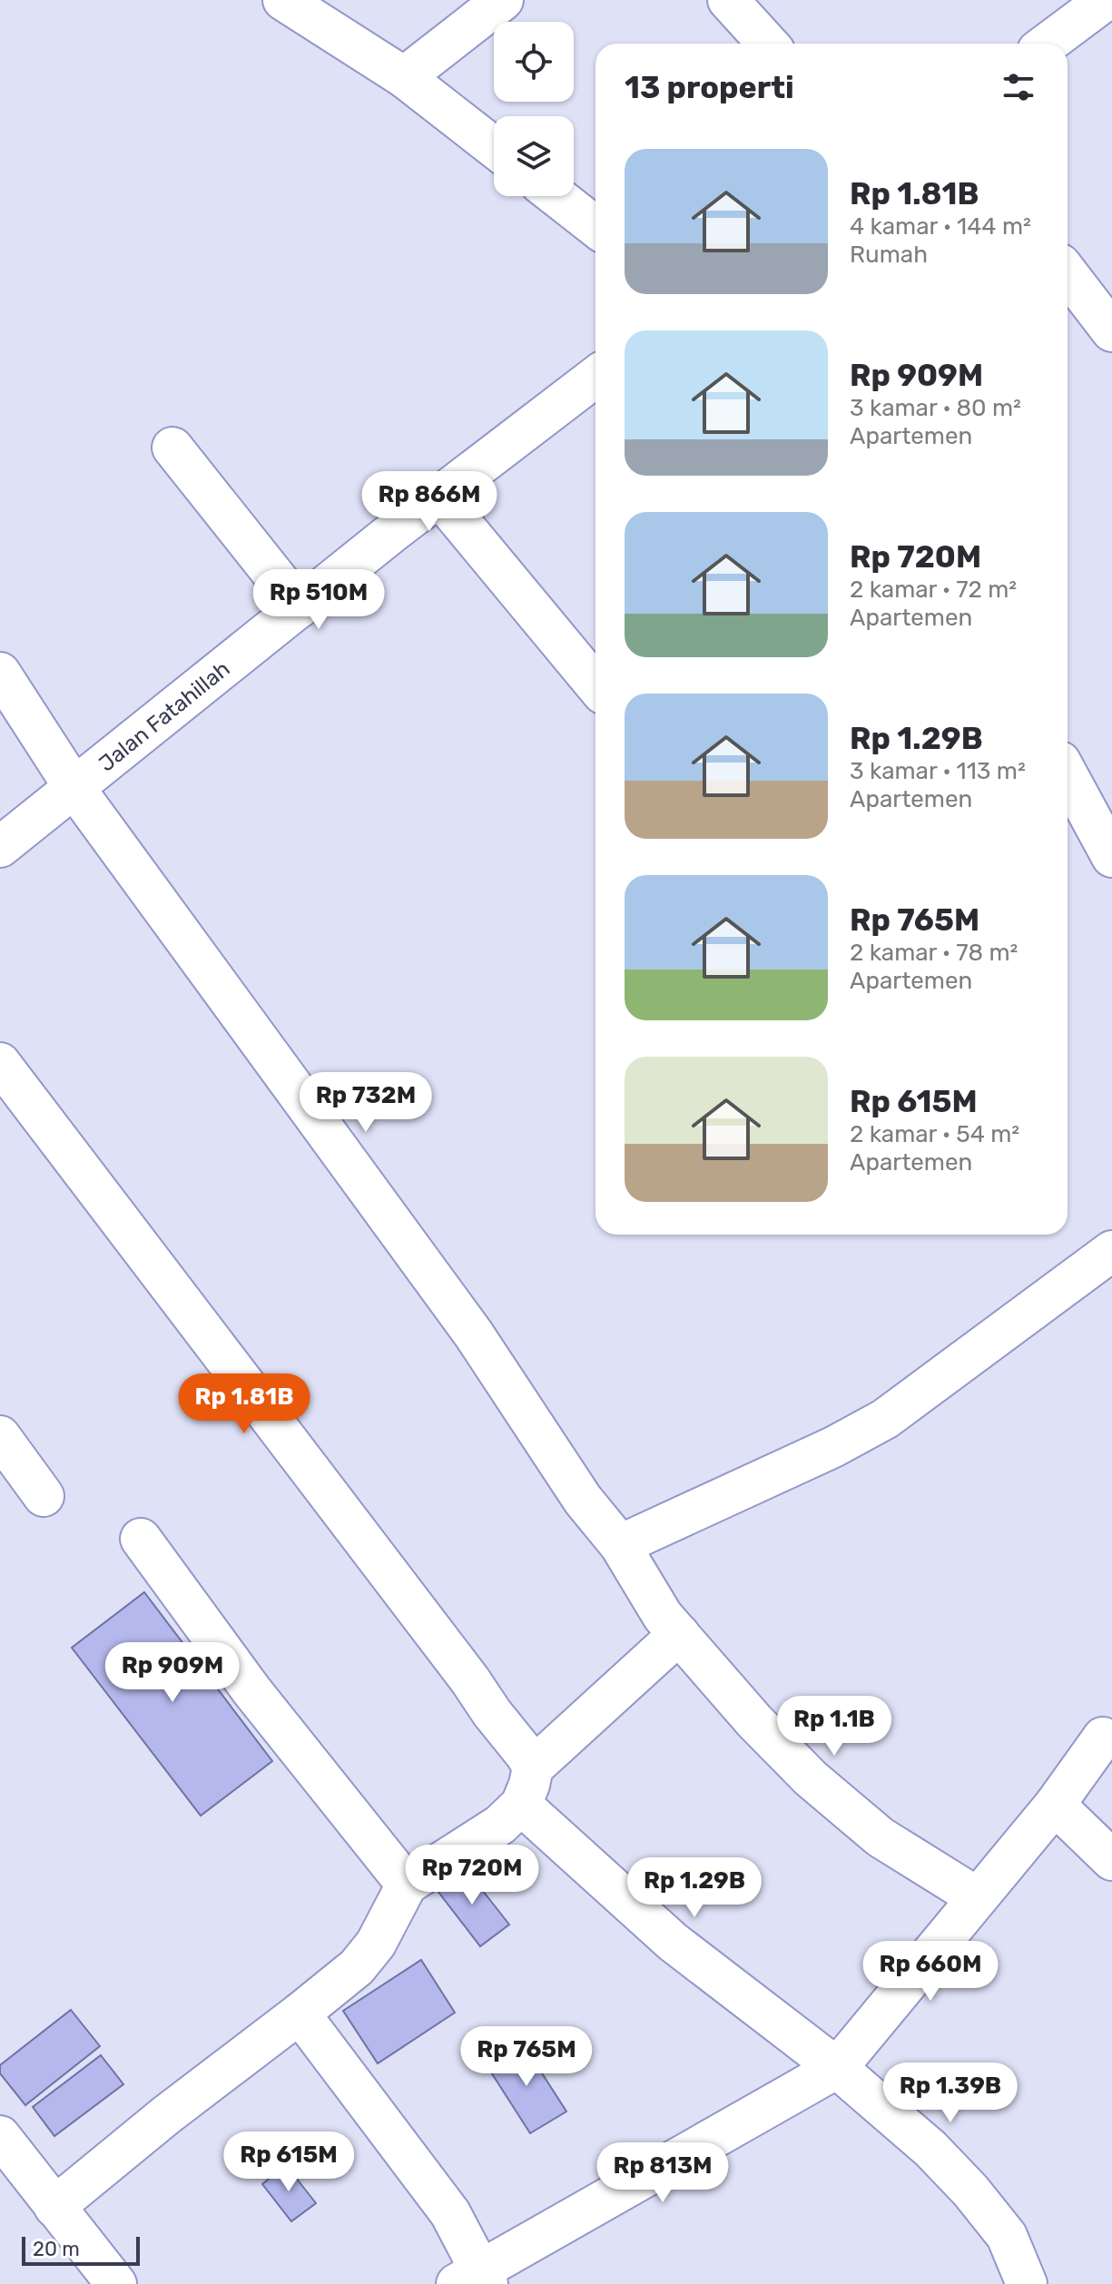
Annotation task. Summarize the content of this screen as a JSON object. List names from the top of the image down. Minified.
{"streets":{"street":["Jalan Fatahillah"]},"scale_bar":"20 m","page":{"heading":"13 properti","list":[{"name":"Rp 1.81B","note":"4 kamar · 144 m² · Rumah"},{"name":"Rp 909M","note":"3 kamar · 80 m² · Apartemen"},{"name":"Rp 720M","note":"2 kamar · 72 m² · Apartemen"},{"name":"Rp 1.29B","note":"3 kamar · 113 m² · Apartemen"},{"name":"Rp 765M","note":"2 kamar · 78 m² · Apartemen"},{"name":"Rp 615M","note":"2 kamar · 54 m² · Apartemen"}],"price":["Rp 866M","Rp 510M","Rp 732M","Rp 1.81B","Rp 909M","Rp 1.1B","Rp 720M","Rp 1.29B","Rp 660M","Rp 765M","Rp 1.39B","Rp 615M","Rp 813M"],"scale":"20 m"}}
